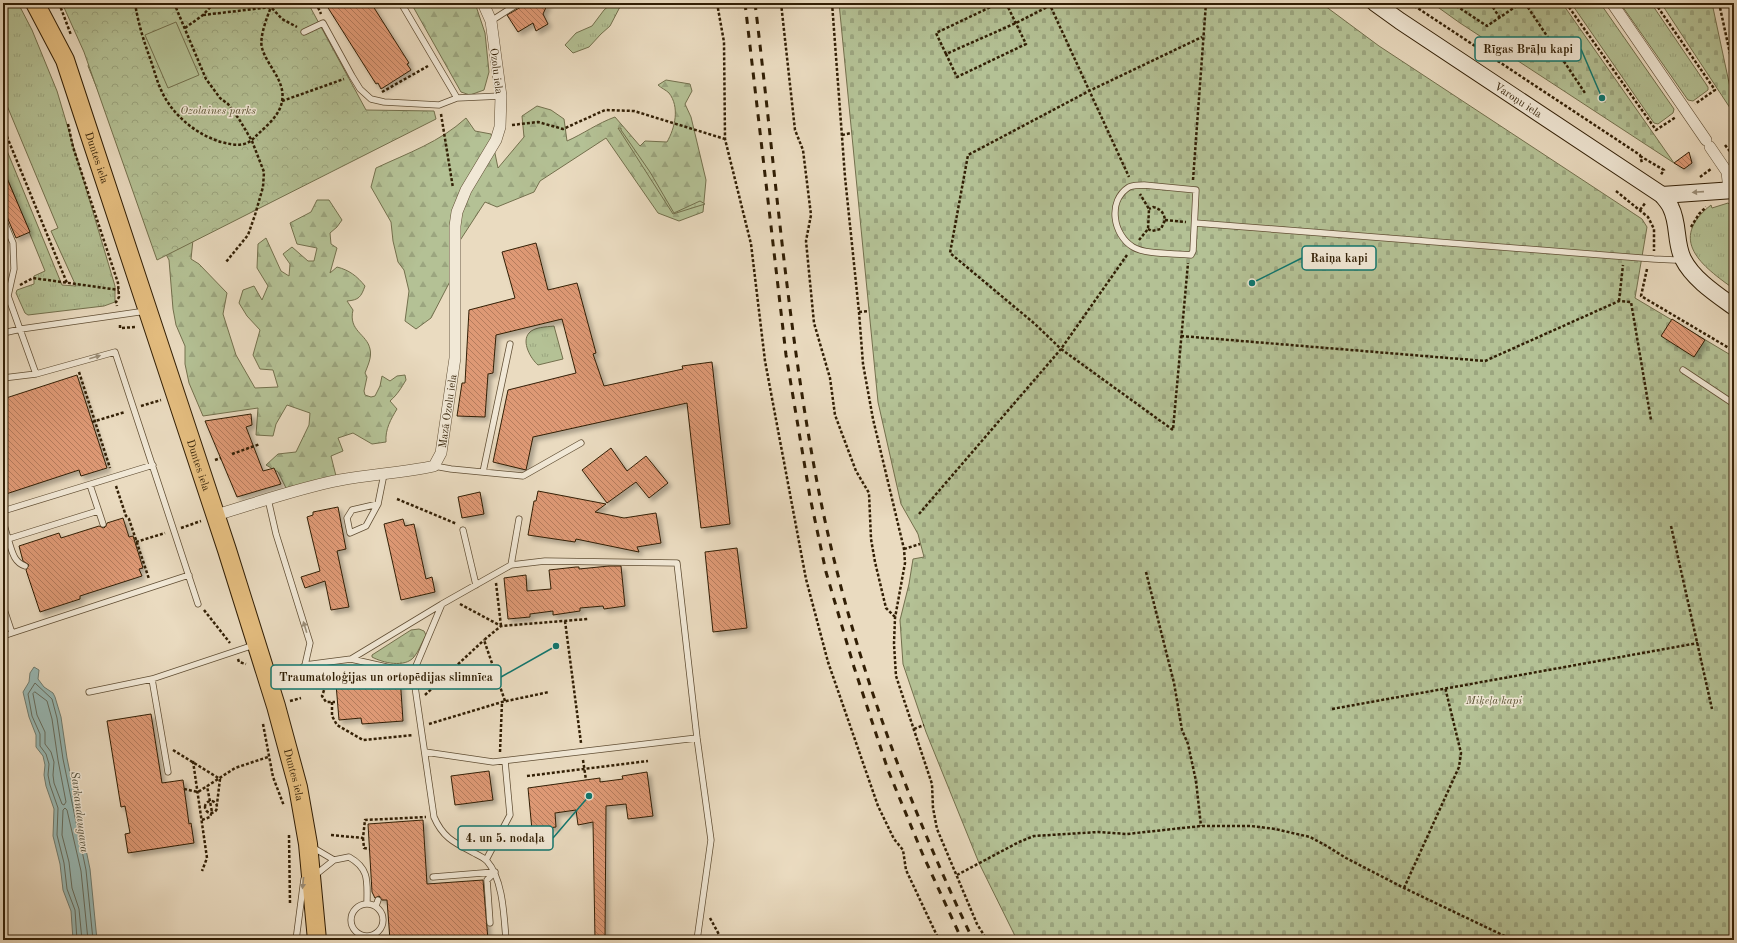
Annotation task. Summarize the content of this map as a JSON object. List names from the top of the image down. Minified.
{"streets":{"main road":["Duntes iela"],"street":["Ozolu iela","Varoņu iela","Mazā Ozolu iela"]},"crossings":[["Ozolu iela","Mazā Ozolu iela"]],"water":["Sarkandaugava"],"parks":["Ozolaines parks","Miķeļa kapi"],"places":["Rīgas Brāļu kapi","Raiņa kapi","Traumatoloģijas un ortopēdijas slimnīca","4. un 5. nodaļa"]}
